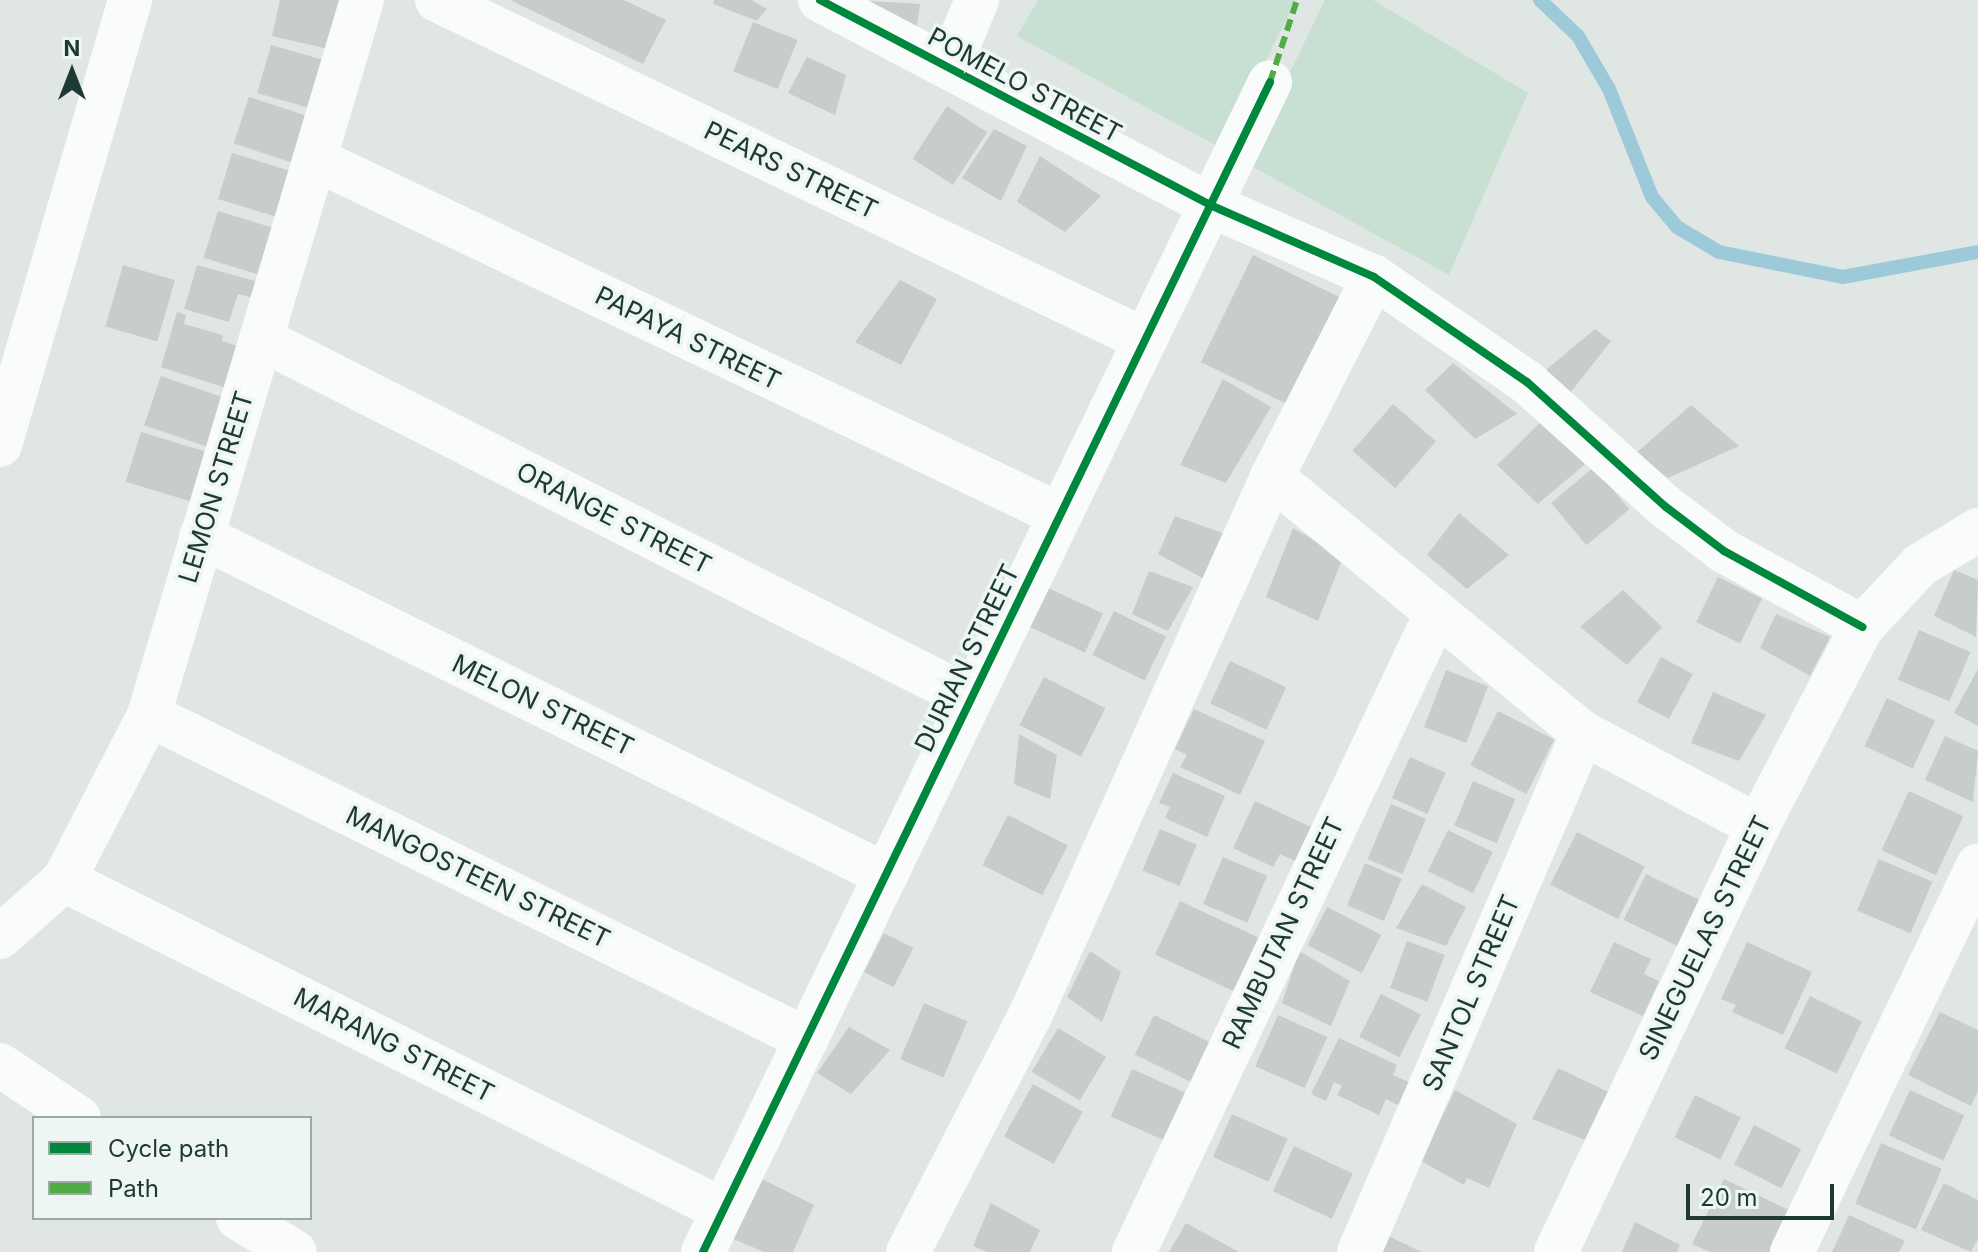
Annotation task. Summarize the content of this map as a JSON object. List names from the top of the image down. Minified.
{"streets":{"street":["POMELO STREET","PEARS STREET","PAPAYA STREET","LEMON STREET","ORANGE STREET","DURIAN STREET","MELON STREET","MANGOSTEEN STREET","RAMBUTAN STREET","SINEGUELAS STREET","SANTOL STREET","MARANG STREET"]},"crossings":[["POMELO STREET","DURIAN STREET"],["POMELO STREET","SINEGUELAS STREET"],["PEARS STREET","DURIAN STREET"],["PAPAYA STREET","LEMON STREET"],["PAPAYA STREET","DURIAN STREET"],["LEMON STREET","ORANGE STREET"],["LEMON STREET","MELON STREET"],["LEMON STREET","MANGOSTEEN STREET"],["LEMON STREET","MARANG STREET"],["ORANGE STREET","DURIAN STREET"],["DURIAN STREET","MELON STREET"],["DURIAN STREET","MANGOSTEEN STREET"],["DURIAN STREET","MARANG STREET"]],"legend":["Cycle path","Path"],"scale_bar":"20 m","north":"top"}
